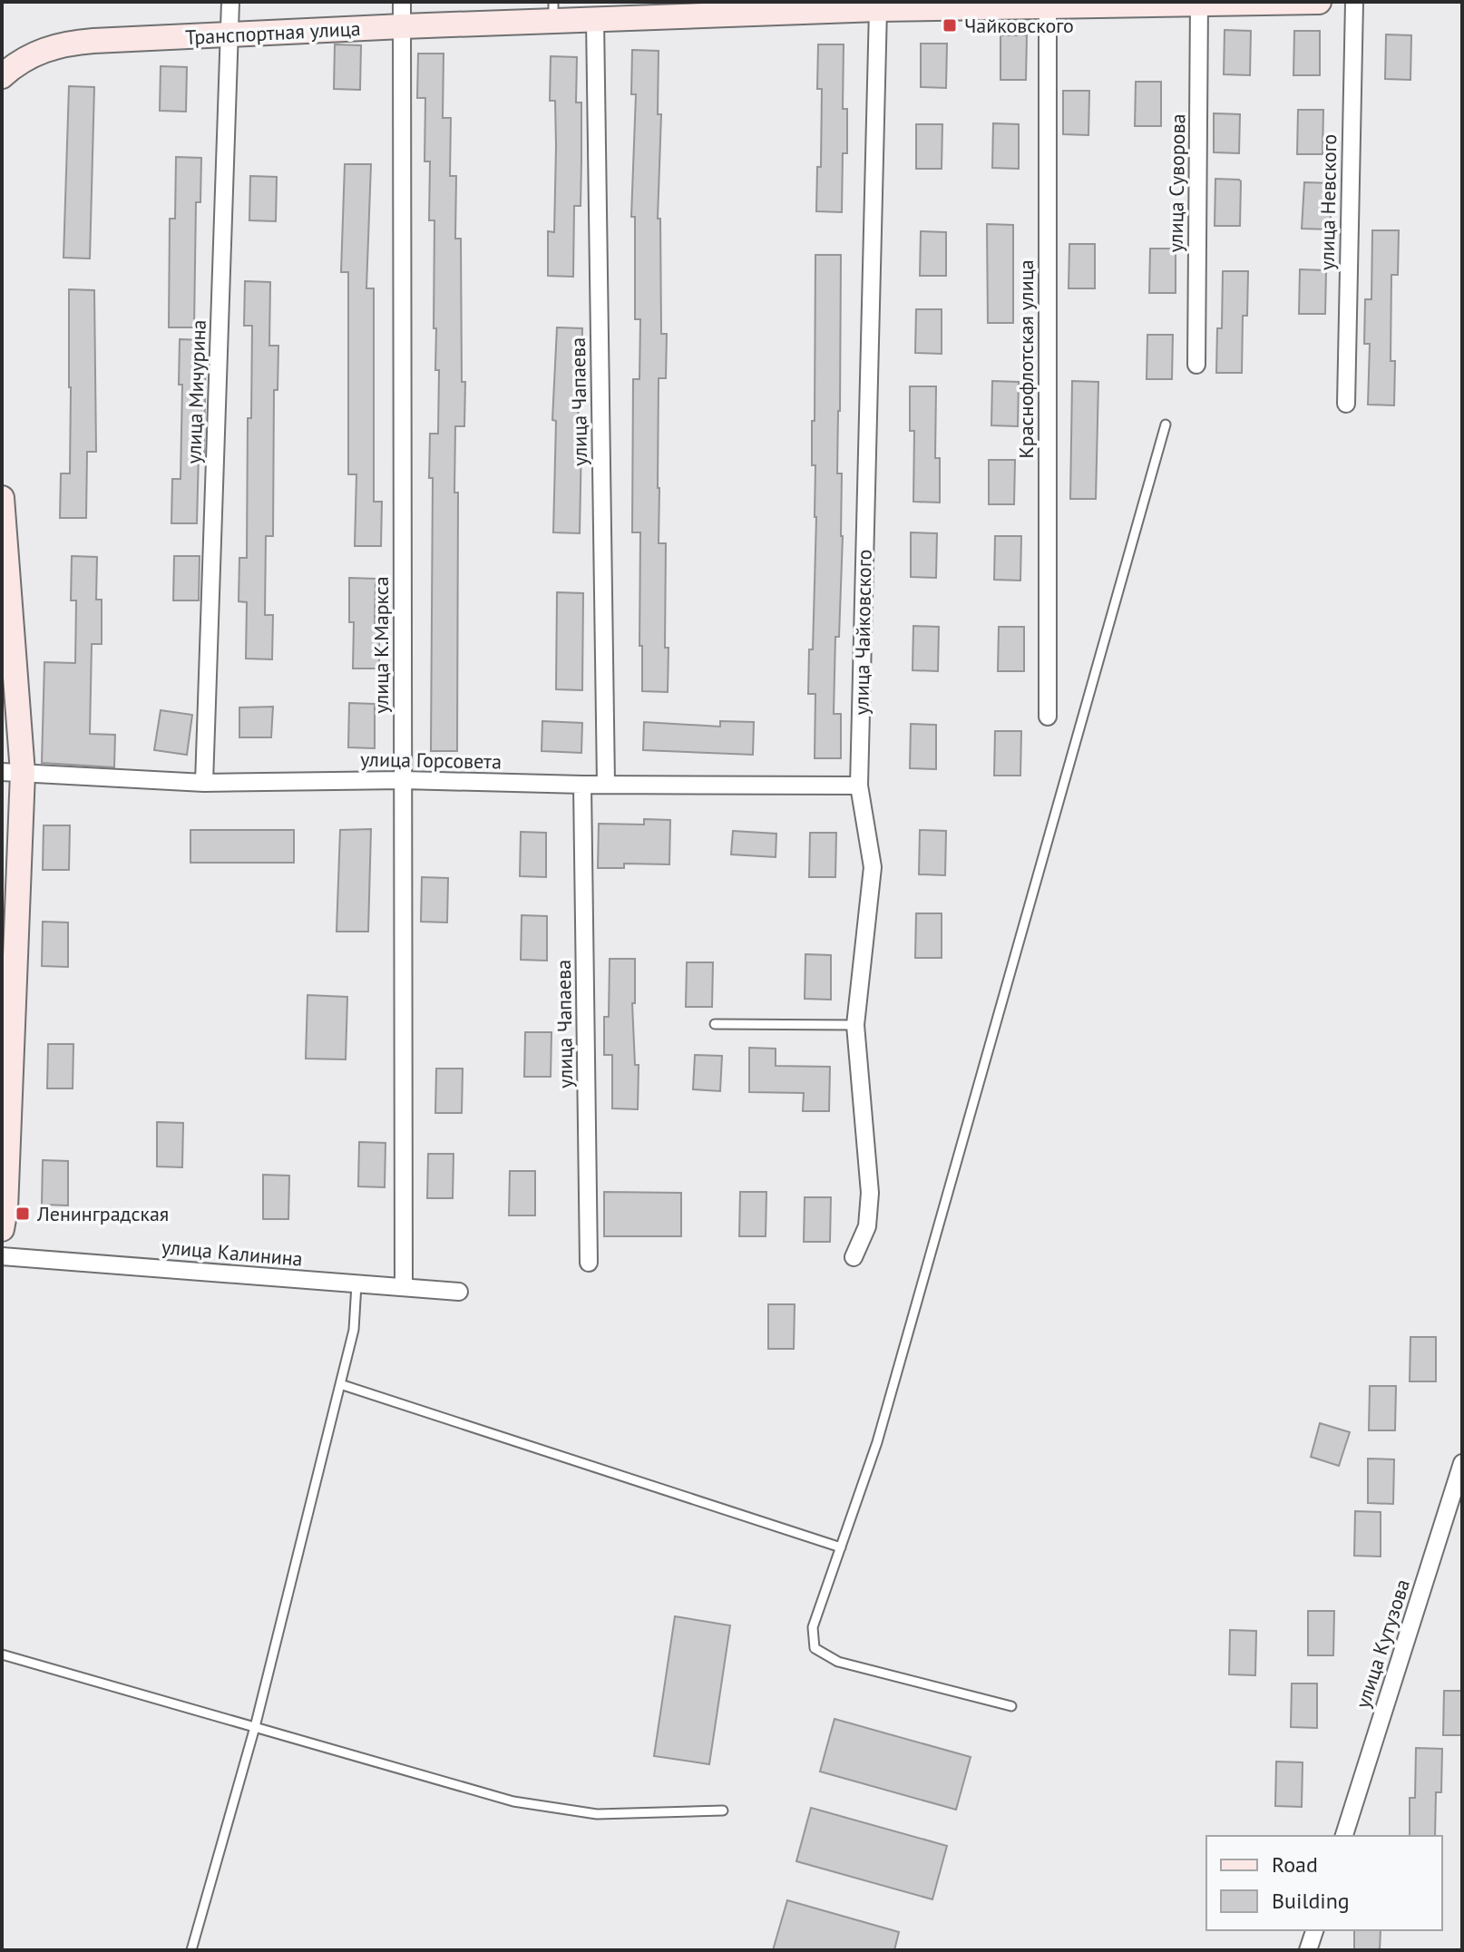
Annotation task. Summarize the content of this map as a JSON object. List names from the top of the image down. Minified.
{"streets":{"street":["Транспортная улица","улица Суворова","улица Невского","Краснофлотская улица","улица Мичурина","улица Чапаева","улица Чайковского","улица К.Маркса","улица Горсовета","улица Калинина","улица Кутузова"]},"crossings":[["Транспортная улица","улица Суворова"],["Транспортная улица","Краснофлотская улица"],["Транспортная улица","улица Мичурина"],["Транспортная улица","улица Чапаева"],["Транспортная улица","улица Чайковского"],["Транспортная улица","улица К.Маркса"],["улица Мичурина","улица Горсовета"],["улица Чапаева","улица Горсовета"],["улица Чайковского","улица Горсовета"],["улица К.Маркса","улица Горсовета"],["улица К.Маркса","улица Калинина"]],"places":{"transit":["Чайковского","Ленинградская"]},"legend":["Road","Building"]}
